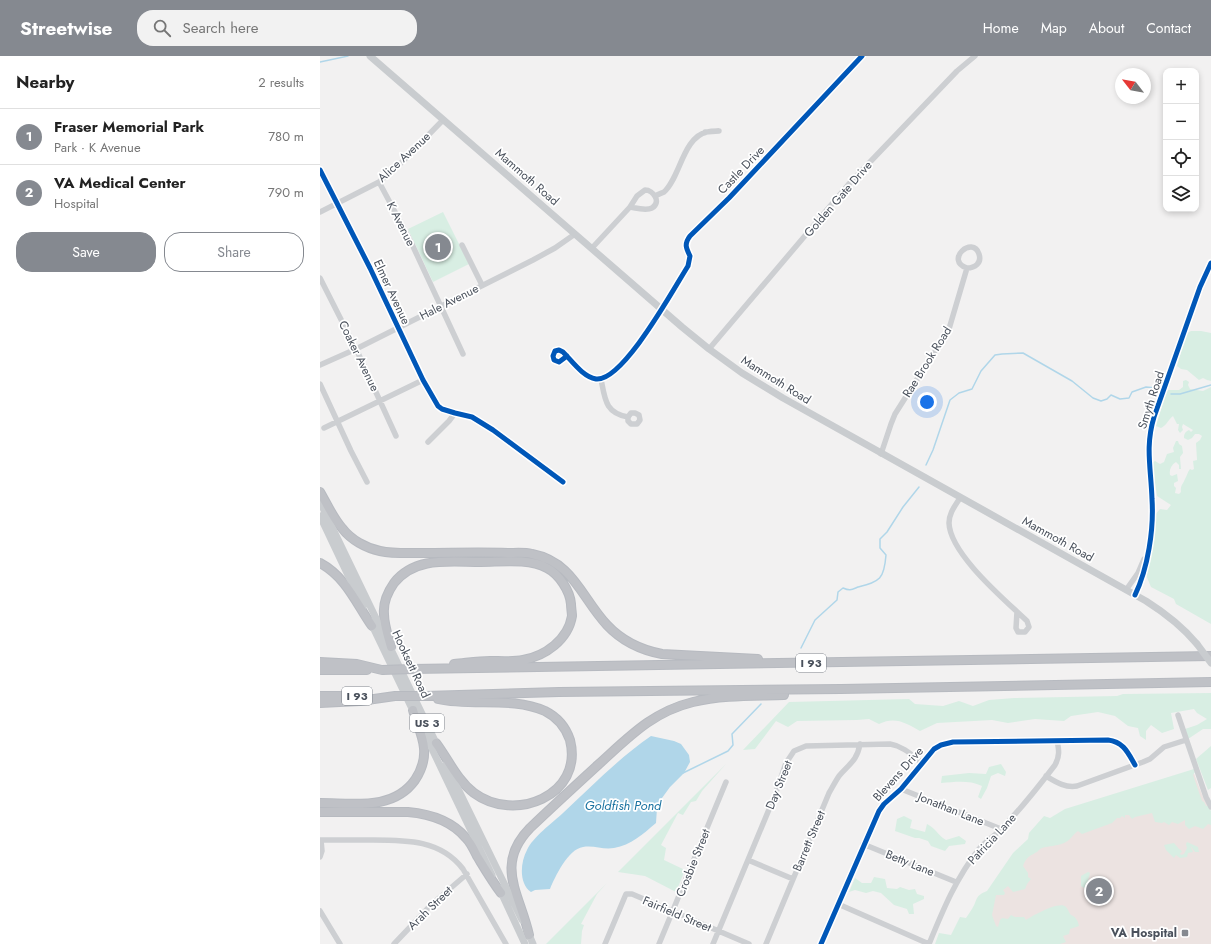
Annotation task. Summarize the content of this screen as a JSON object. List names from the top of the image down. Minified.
{"streets":{"highway":["I 93"],"main road":["Mammoth Road","Hooksett Road","US 3"],"street":["Alice Avenue","Castle Drive","Golden Gate Drive","K Avenue","Elmer Avenue","Hale Avenue","Coaker Avenue","Rae Brook Road","Smyth Road","Blevens Drive","Day Street","Jonathan Lane","Patricia Lane","Barrett Street","Crosbie Street","Betty Lane","Arah Street","Fairfield Street"]},"crossings":[["Alice Avenue","Mammoth Road"],["Alice Avenue","K Avenue"],["Alice Avenue","Elmer Avenue"],["Castle Drive","Mammoth Road"],["Mammoth Road","Golden Gate Drive"],["Mammoth Road","Hale Avenue"],["Mammoth Road","Rae Brook Road"],["Mammoth Road","Smyth Road"],["K Avenue","Hale Avenue"],["Elmer Avenue","Hale Avenue"],["Hale Avenue","Coaker Avenue"],["Blevens Drive","Day Street"],["Blevens Drive","Jonathan Lane"],["Blevens Drive","Patricia Lane"],["Blevens Drive","Betty Lane"],["Day Street","Barrett Street"],["Day Street","Fairfield Street"],["Jonathan Lane","Patricia Lane"],["Patricia Lane","Betty Lane"],["Crosbie Street","Fairfield Street"]],"water":["Goldfish Pond"],"places":{"transit":["VA Hospital"]},"north":"top left","page":{"header":"Streetwise","search":"Search here","nav":["Home","Map","About","Contact"],"heading":["Nearby","2 results"],"map_buttons":["+","−"],"list":[{"mark":"1","name":"Fraser Memorial Park","note":"Park · K Avenue","value":"780 m"},{"mark":"2","name":"VA Medical Center","note":"Hospital","value":"790 m"}],"buttons":["Save","Share"],"pins":["1","2"]}}
